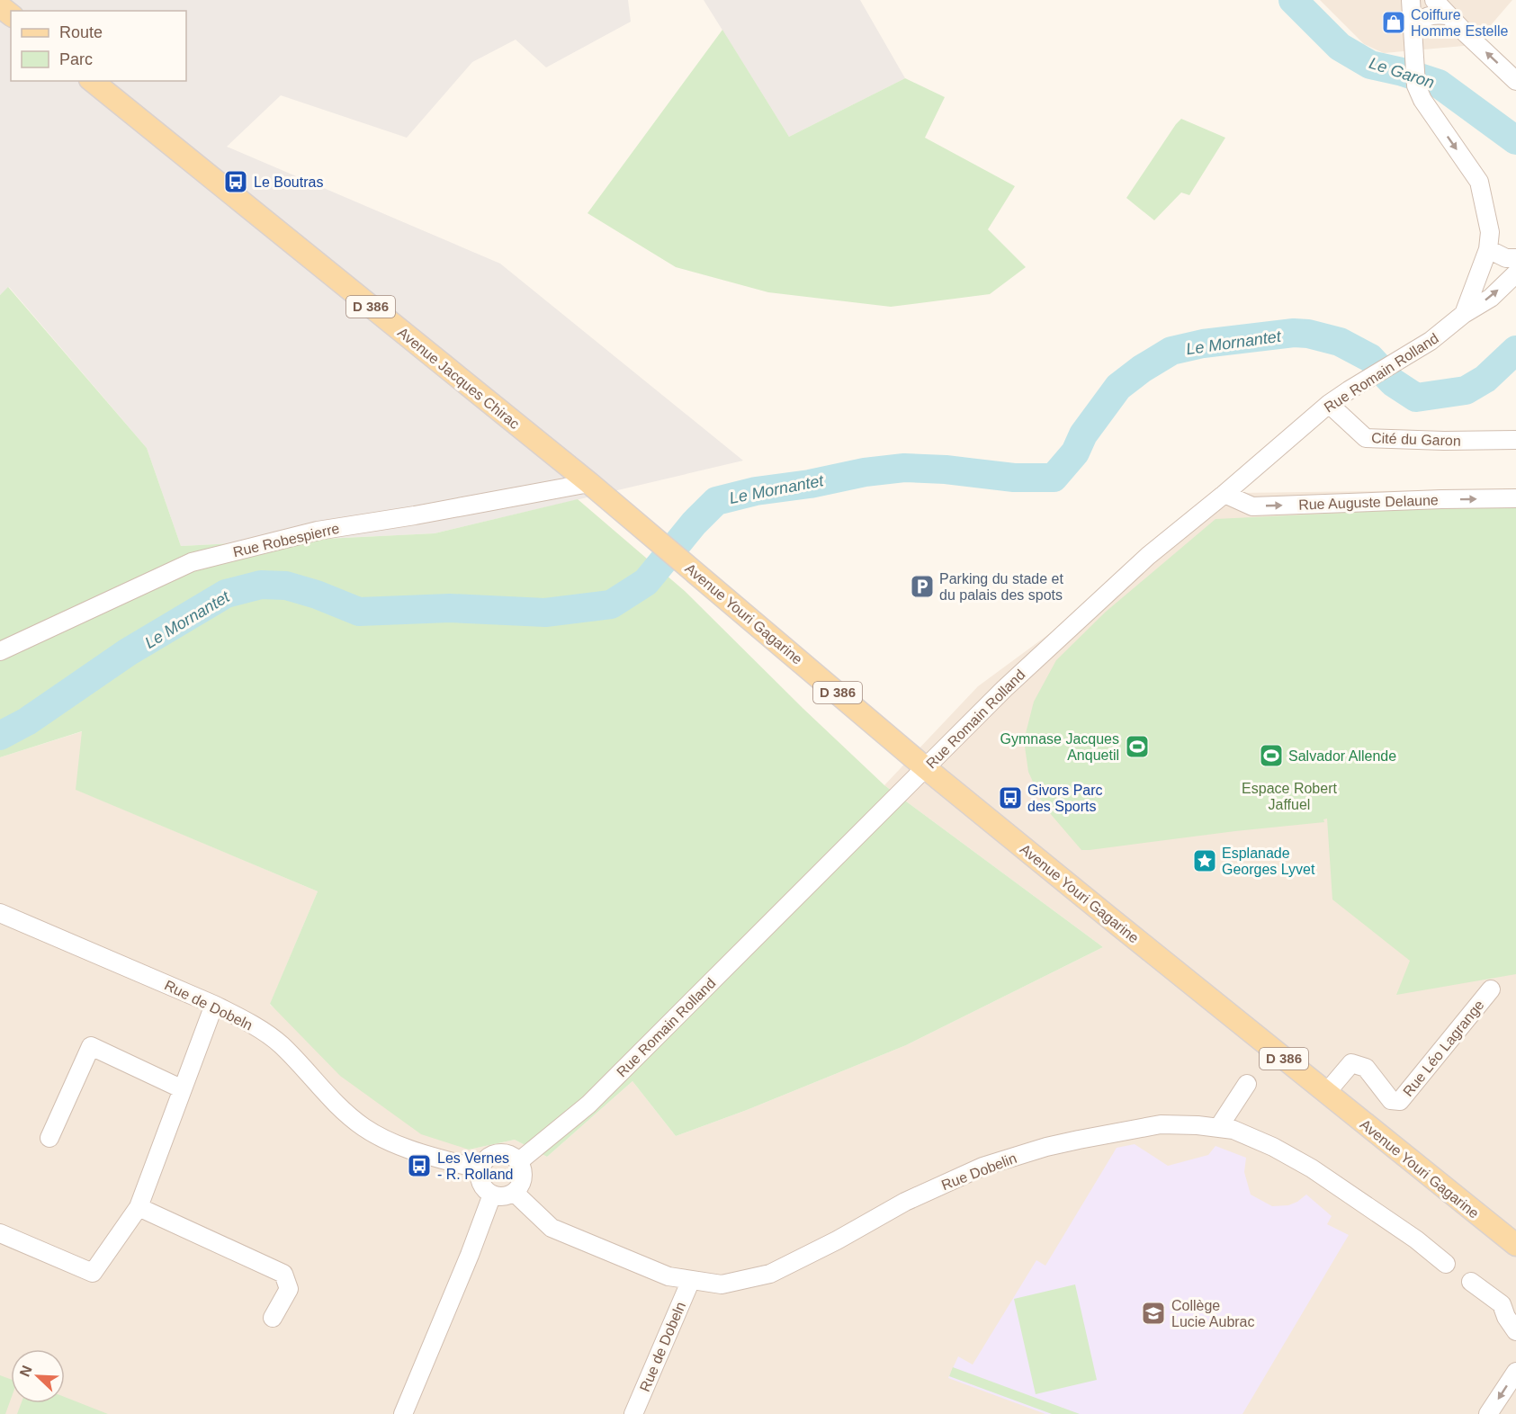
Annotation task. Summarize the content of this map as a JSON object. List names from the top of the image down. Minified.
{"streets":{"main road":["D 386","Avenue Jacques Chirac","Avenue Youri Gagarine"],"street":["Rue Romain Rolland","Cité du Garon","Rue Auguste Delaune","Rue Robespierre","Rue de Dobeln","Rue Léo Lagrange","Rue Dobelin"]},"crossings":[["Rue Romain Rolland","Cité du Garon"],["Rue Romain Rolland","Rue Auguste Delaune"],["Rue Romain Rolland","Avenue Youri Gagarine"],["Rue Romain Rolland","Rue de Dobeln"],["Rue Romain Rolland","Rue Dobelin"],["Avenue Jacques Chirac","Rue Robespierre"],["Avenue Jacques Chirac","Avenue Youri Gagarine"],["Avenue Youri Gagarine","Rue Léo Lagrange"],["Rue de Dobeln","Rue Dobelin"]],"one_way":["Rue Auguste Delaune"],"water":["Le Garon","Le Mornantet"],"parks":["Espace Robert Jaffuel"],"places":{"shop":["Coiffure Homme Estelle"],"bus stop":["Le Boutras","Givors Parc des Sports","Les Vernes - R. Rolland"],"parking":["Parking du stade et du palais des spots"],"sports":["Gymnase Jacques Anquetil","Salvador Allende"],"place":["Esplanade Georges Lyvet"],"school or university":["Collège Lucie Aubrac"]},"legend":["Route","Parc"],"north":"top left"}
